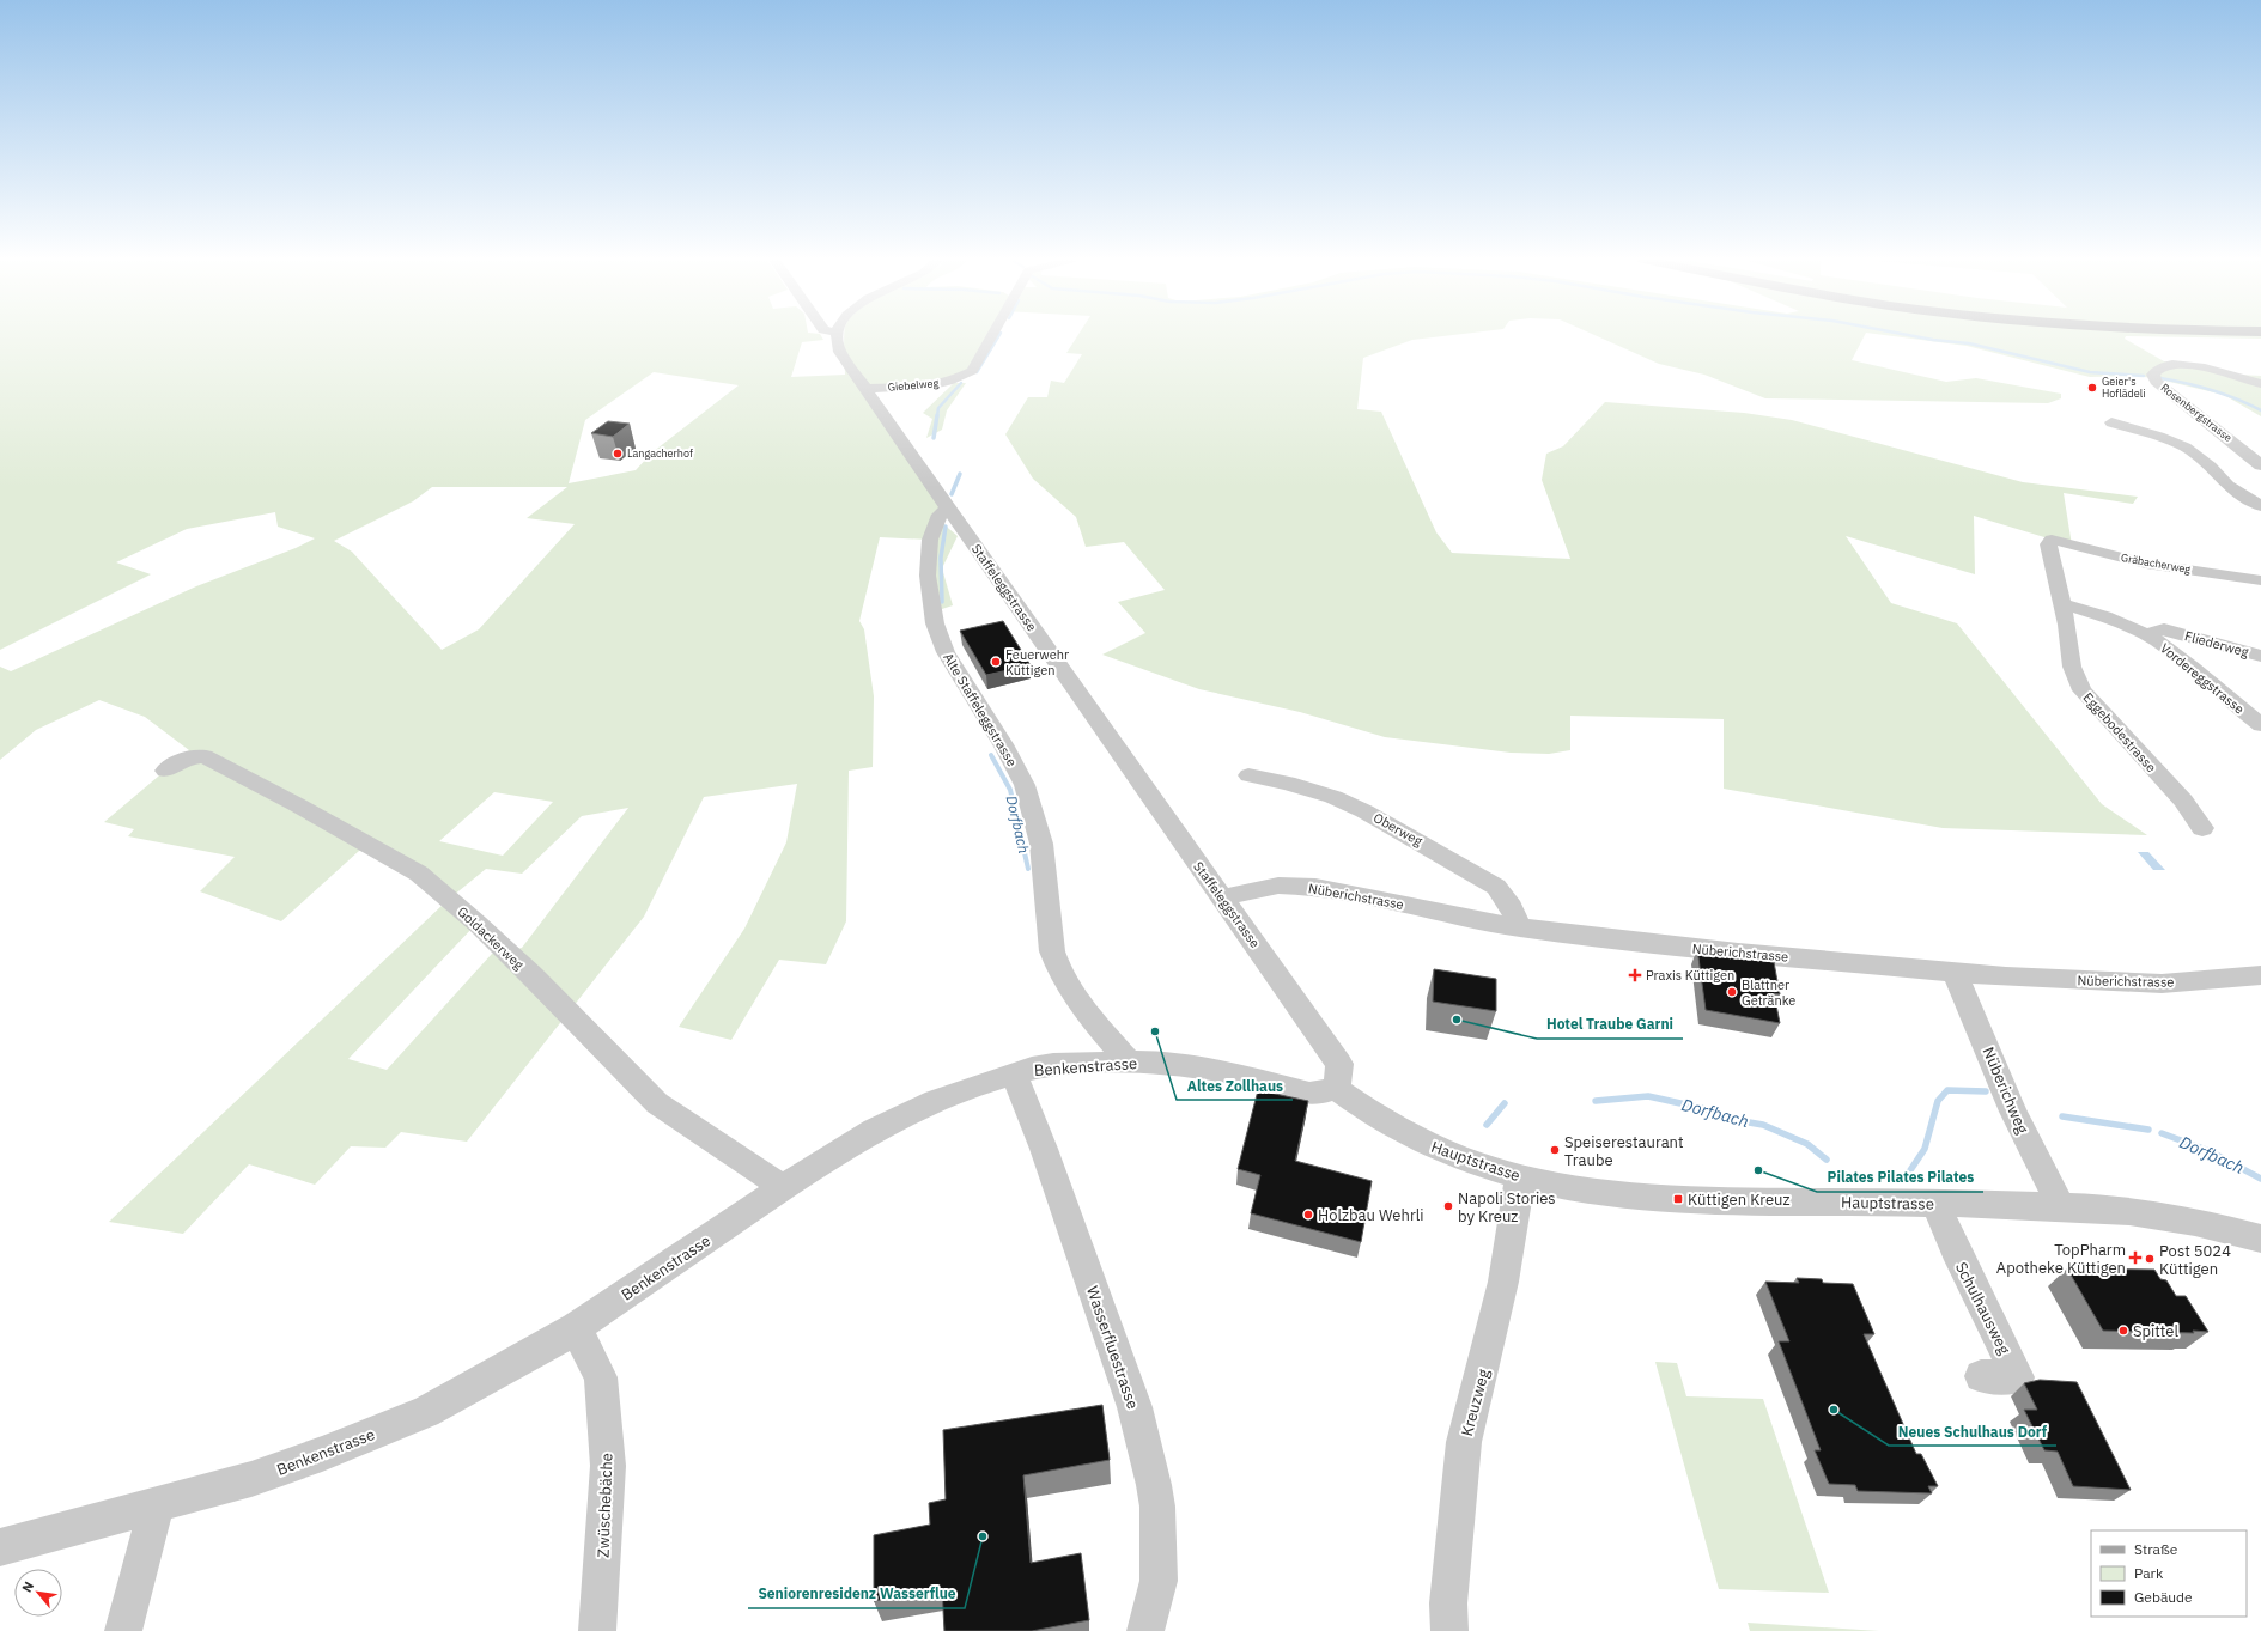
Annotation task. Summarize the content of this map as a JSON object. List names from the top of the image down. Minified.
{"streets":{"street":["Giebelweg","Rosenbergstrasse","Gräbacherweg","Staffeleggstrasse","Fliederweg","Vordereggstrasse","Alte Staffeleggstrasse","Eggebodestrasse","Oberweg","Nüberichstrasse","Goldackerweg","Benkenstrasse","Nüberichweg","Hauptstrasse","Schulhausweg","Wasserfluestrasse","Kreuzweg","Zwüschebäche"]},"crossings":[["Giebelweg","Staffeleggstrasse"],["Gräbacherweg","Eggebodestrasse"],["Staffeleggstrasse","Alte Staffeleggstrasse"],["Staffeleggstrasse","Nüberichstrasse"],["Staffeleggstrasse","Benkenstrasse"],["Staffeleggstrasse","Hauptstrasse"],["Fliederweg","Vordereggstrasse"],["Vordereggstrasse","Eggebodestrasse"],["Alte Staffeleggstrasse","Benkenstrasse"],["Oberweg","Nüberichstrasse"],["Nüberichstrasse","Nüberichweg"],["Goldackerweg","Benkenstrasse"],["Benkenstrasse","Hauptstrasse"],["Benkenstrasse","Wasserfluestrasse"],["Benkenstrasse","Zwüschebäche"],["Nüberichweg","Hauptstrasse"],["Hauptstrasse","Schulhausweg"],["Hauptstrasse","Kreuzweg"]],"water":["Dorfbach"],"places":{"other":["Geier's Hoflädeli","Langacherhof","Feuerwehr Küttigen","Blattner Getränke","Hotel Traube Garni","Altes Zollhaus","Speiserestaurant Traube","Pilates Pilates Pilates","Napoli Stories by Kreuz","Holzbau Wehrli","Post 5024 Küttigen","Spittel","Neues Schulhaus Dorf","Seniorenresidenz Wasserflue"],"health":["Praxis Küttigen","TopPharm Apotheke Küttigen"],"transit":["Küttigen Kreuz"]},"legend":["Straße","Park","Gebäude"],"north":"top left"}
